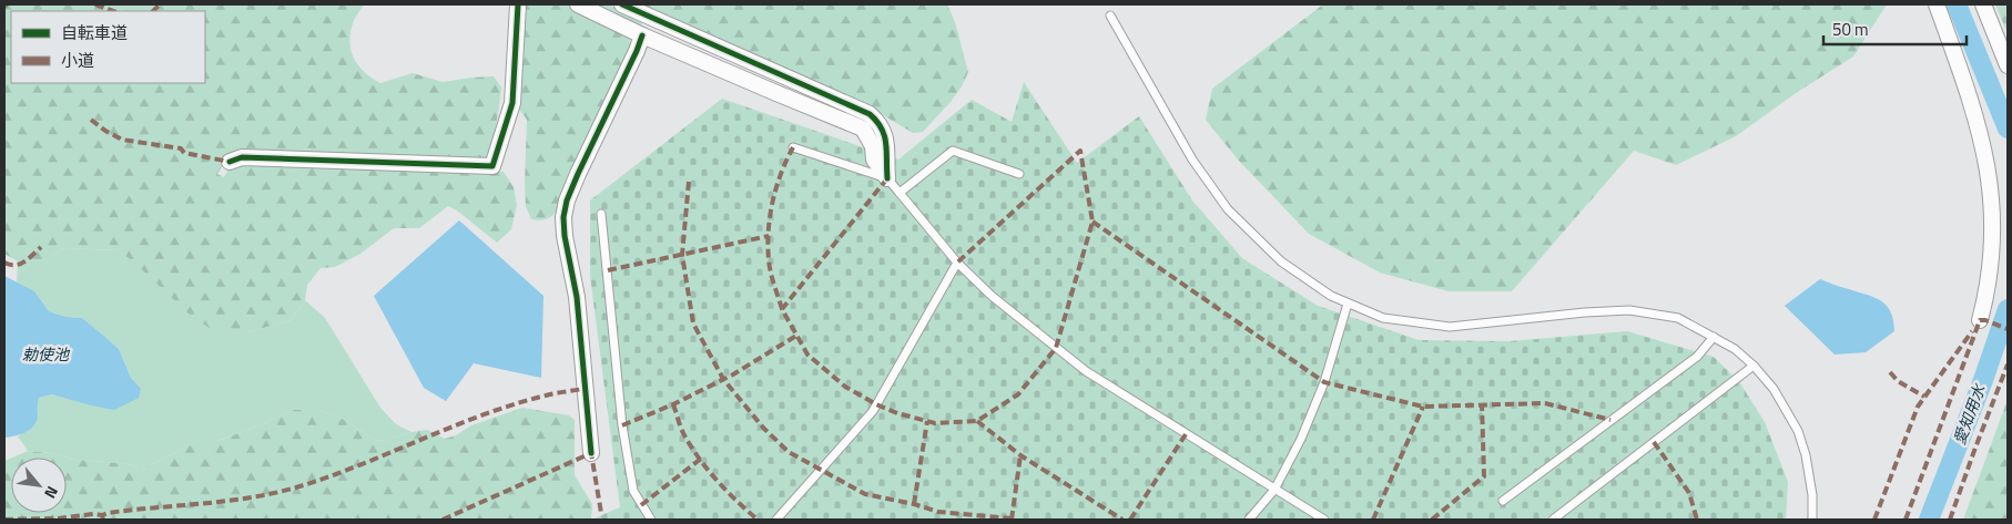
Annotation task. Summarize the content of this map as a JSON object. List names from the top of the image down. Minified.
{"water":["勅使池","愛知用水"],"legend":["自転車道","小道"],"scale_bar":"50 m","north":"bottom right"}
